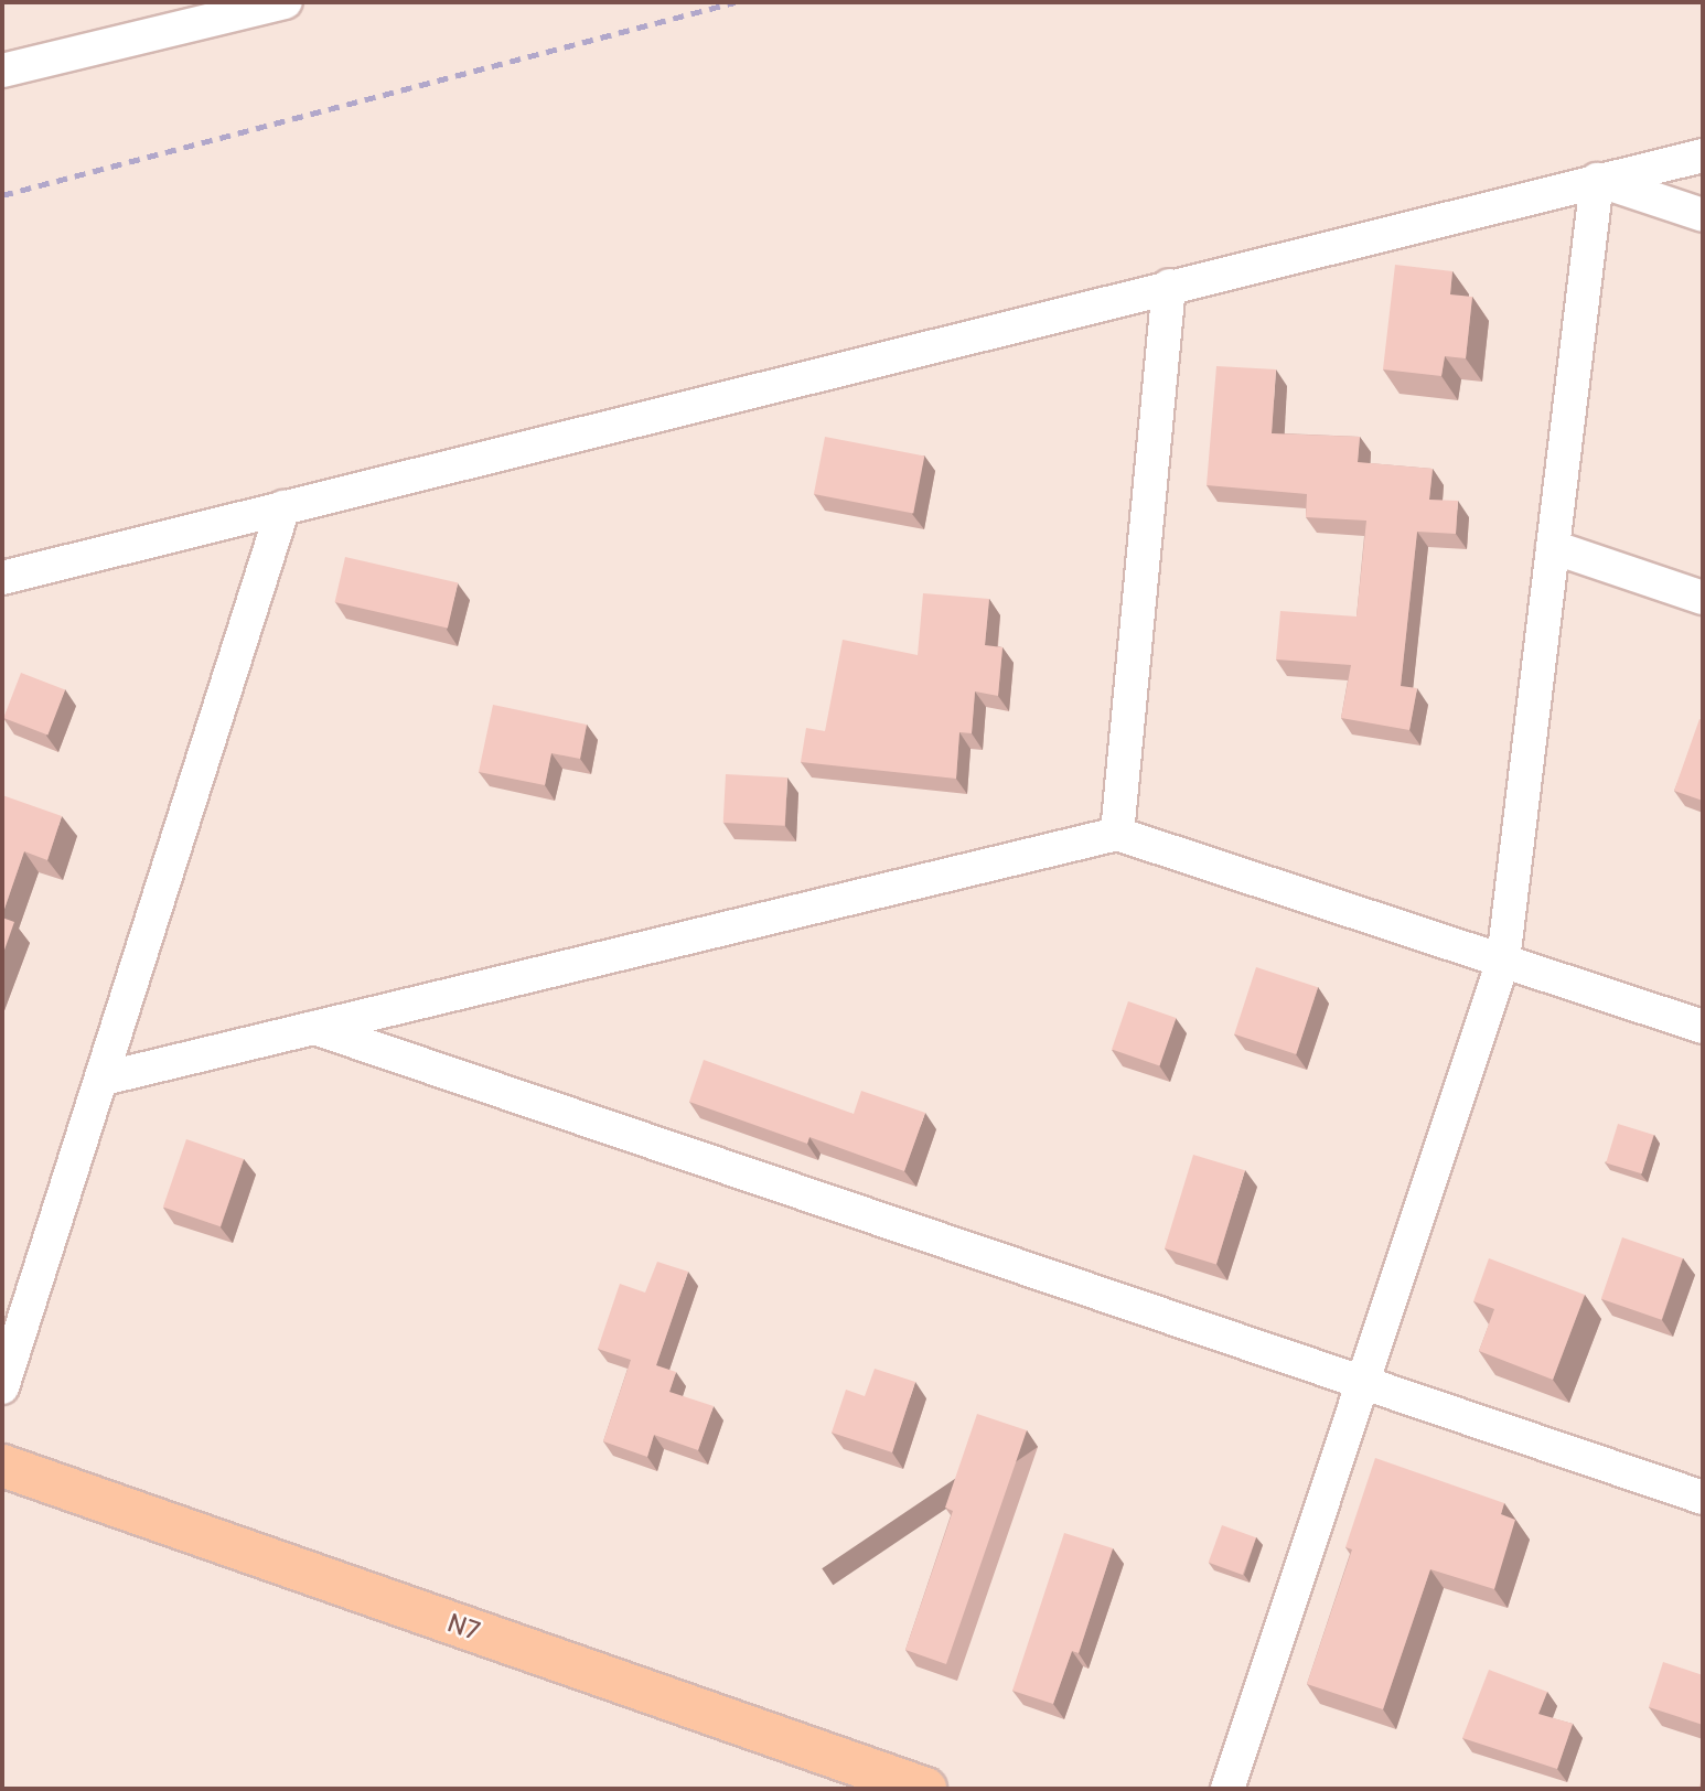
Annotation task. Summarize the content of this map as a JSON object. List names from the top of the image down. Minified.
{"streets":{"main road":["N7"]}}
